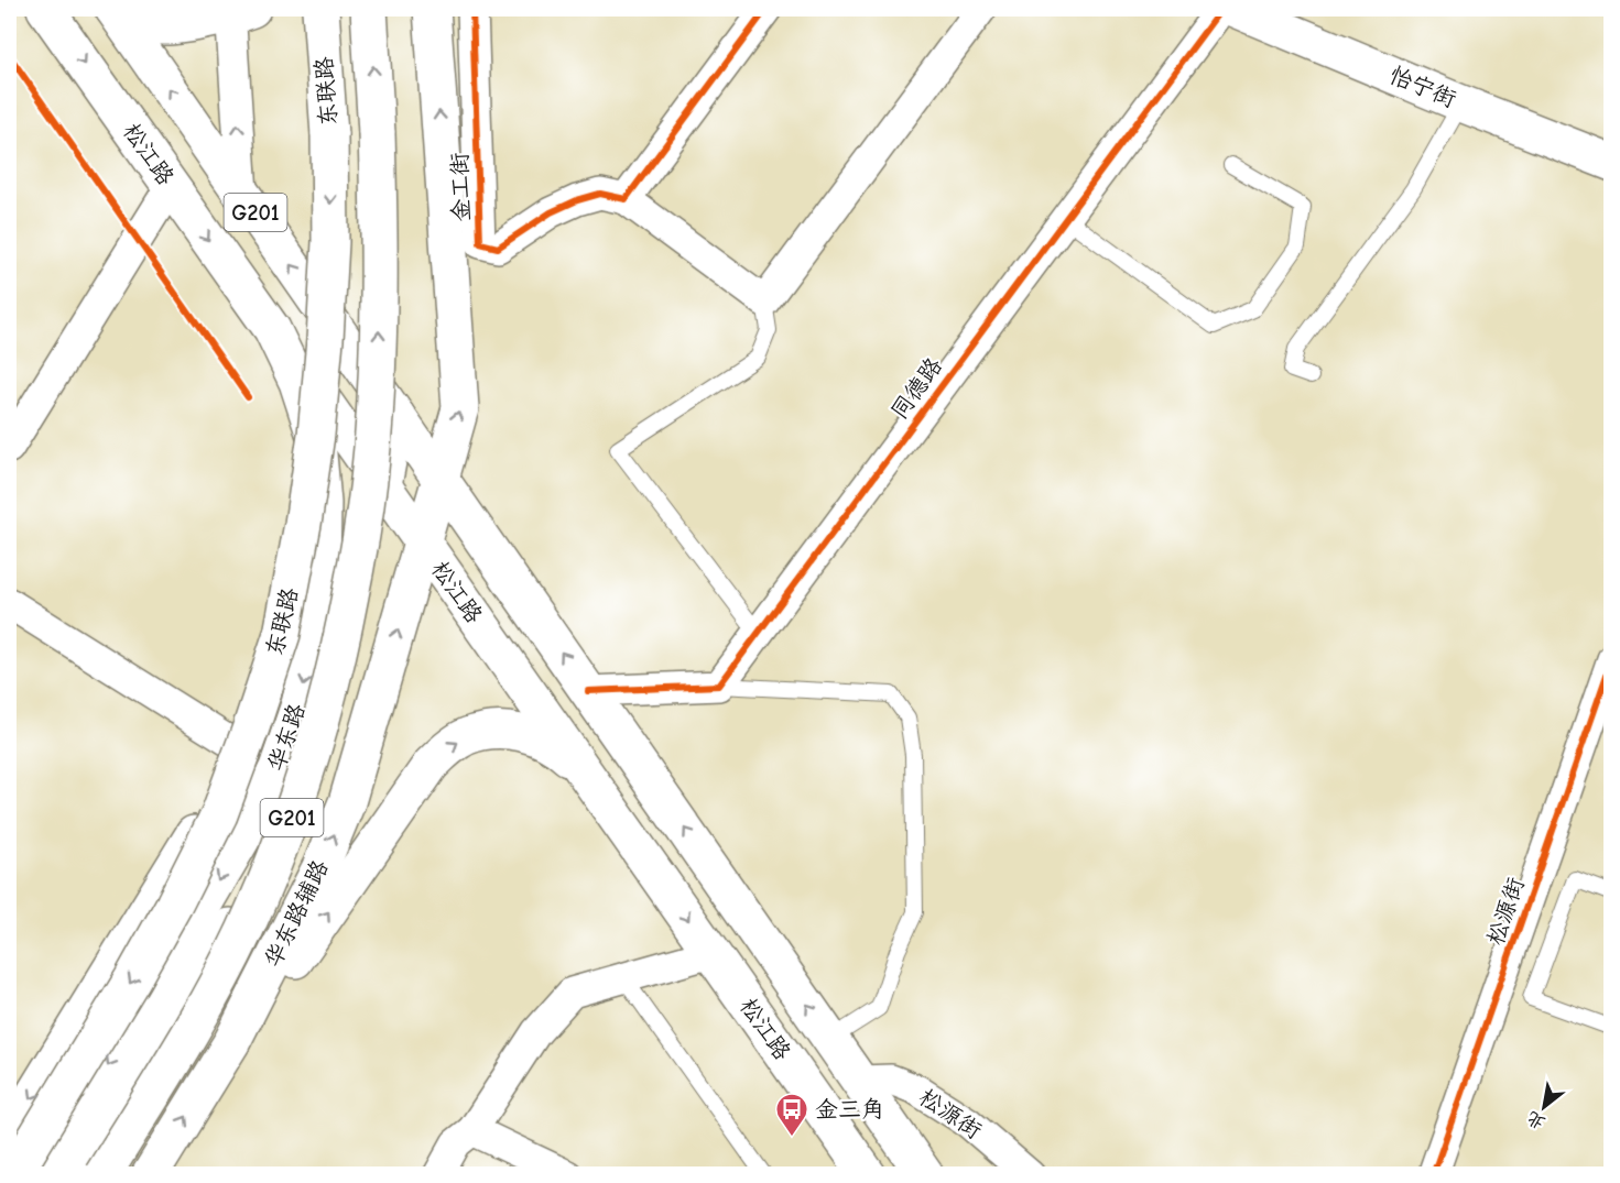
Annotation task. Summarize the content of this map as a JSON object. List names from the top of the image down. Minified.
{"streets":{"main road":["怡宁街","东联路","松江路","G201","华东路","华东路辅路"],"street":["金工街","同德路","松源街"]},"crossings":[["松江路","华东路"],["松江路","松源街"],["松江路","华东路辅路"]],"places":{"bus stop":["金三角"]},"north":"bottom left"}
